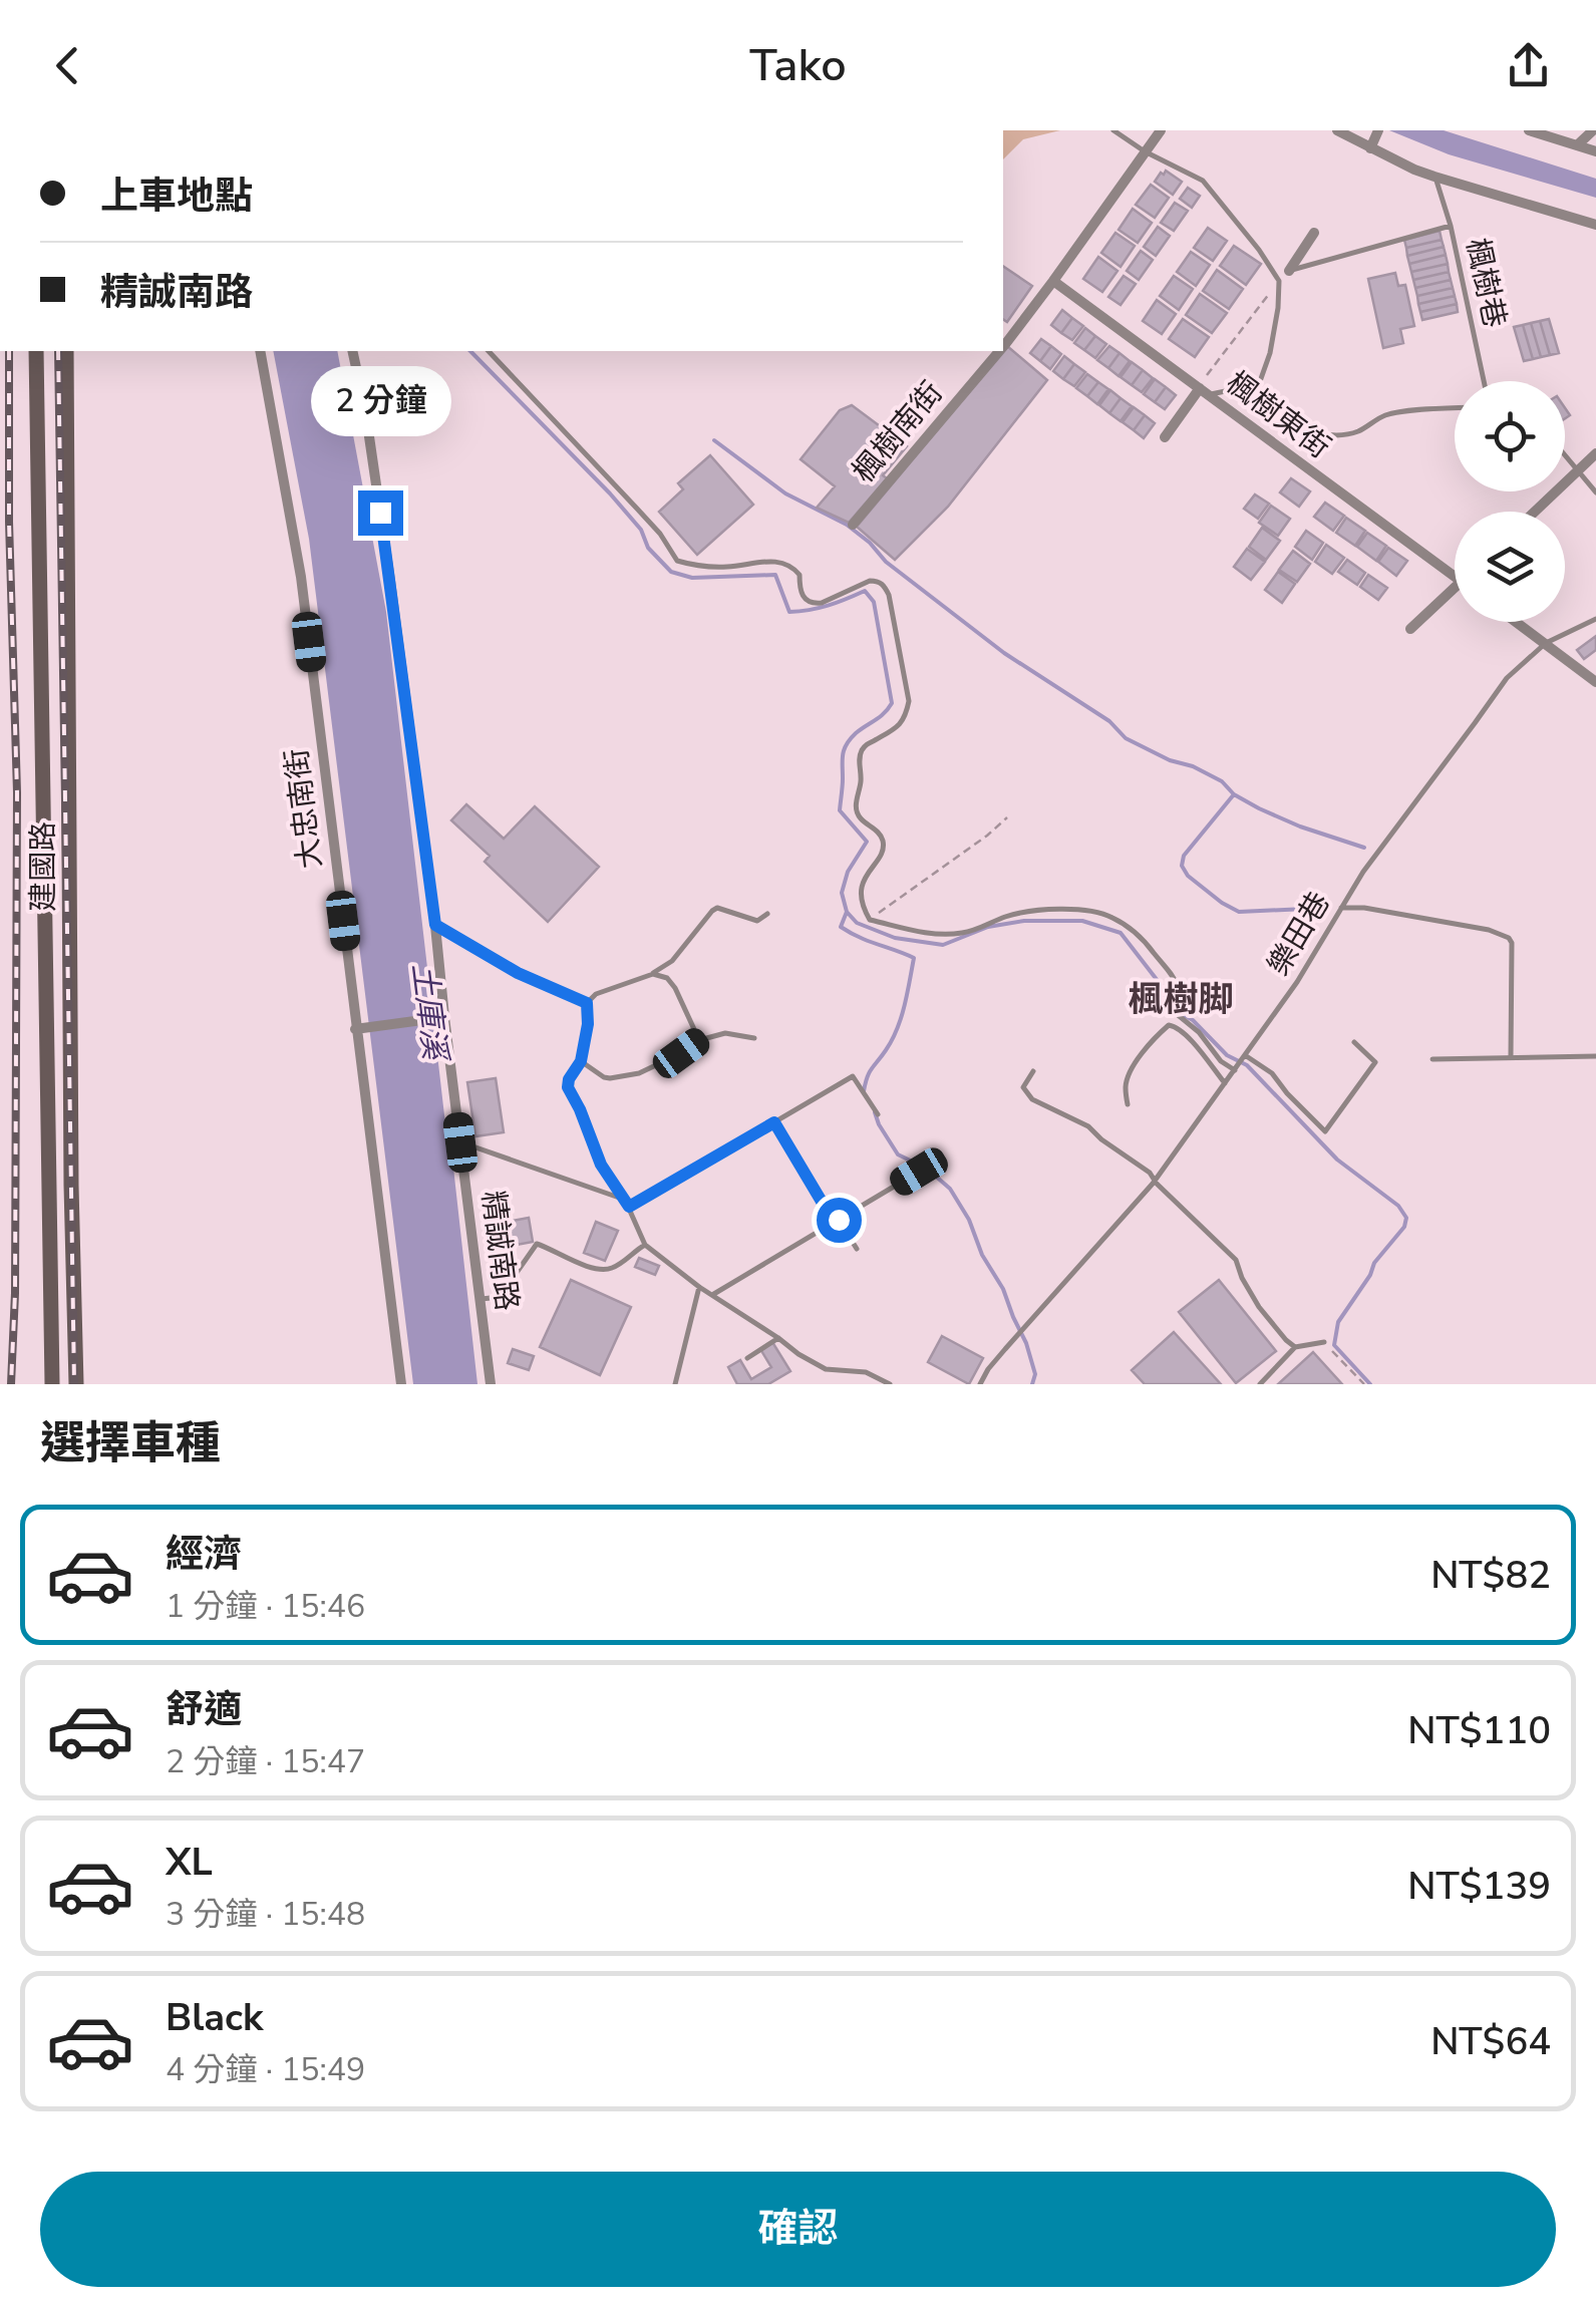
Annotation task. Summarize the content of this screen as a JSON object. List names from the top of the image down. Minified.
{"streets":{"main road":["建國路"],"street":["楓樹東街","楓樹南街","大忠南街","精誠南路"],"lane":["楓樹巷","樂田巷"]},"crossings":[["楓樹東街","楓樹南街"]],"districts":["楓樹脚"],"water":["土庫溪"],"page":{"header":"Tako","banner":["上車地點","精誠南路"],"bubble":"2 分鐘","heading":"選擇車種","list":[{"name":"經濟","note":"1 分鐘 · 15:46","value":"NT$82"},{"name":"舒適","note":"2 分鐘 · 15:47","value":"NT$110"},{"name":"XL","note":"3 分鐘 · 15:48","value":"NT$139"},{"name":"Black","note":"4 分鐘 · 15:49","value":"NT$64"}],"buttons":"確認"}}
